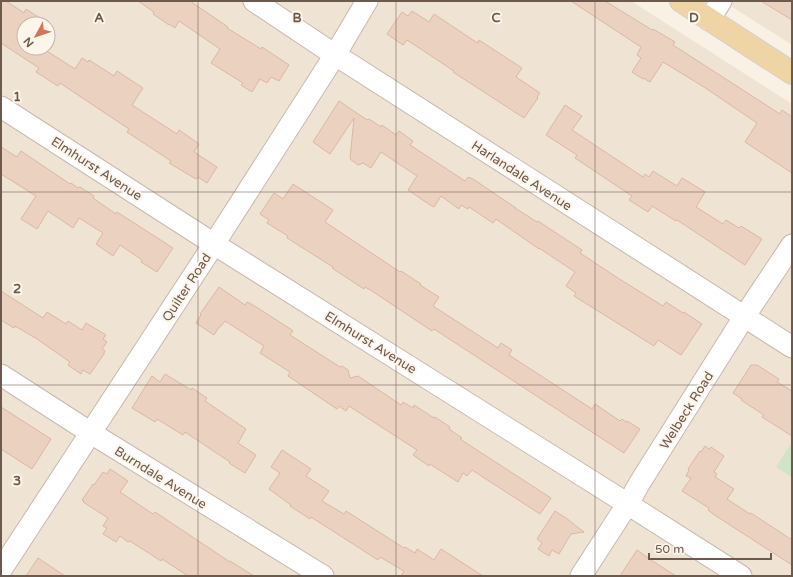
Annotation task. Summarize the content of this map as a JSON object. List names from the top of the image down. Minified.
{"streets":{"street":["Elmhurst Avenue","Harlandale Avenue","Quilter Road","Welbeck Road","Burndale Avenue"]},"crossings":[["Elmhurst Avenue","Quilter Road"],["Elmhurst Avenue","Welbeck Road"],["Harlandale Avenue","Quilter Road"],["Harlandale Avenue","Welbeck Road"],["Quilter Road","Burndale Avenue"]],"scale_bar":"50 m","north":"bottom left","grid":{"columns":["A","B","C","D"],"rows":["1","2","3"]}}
